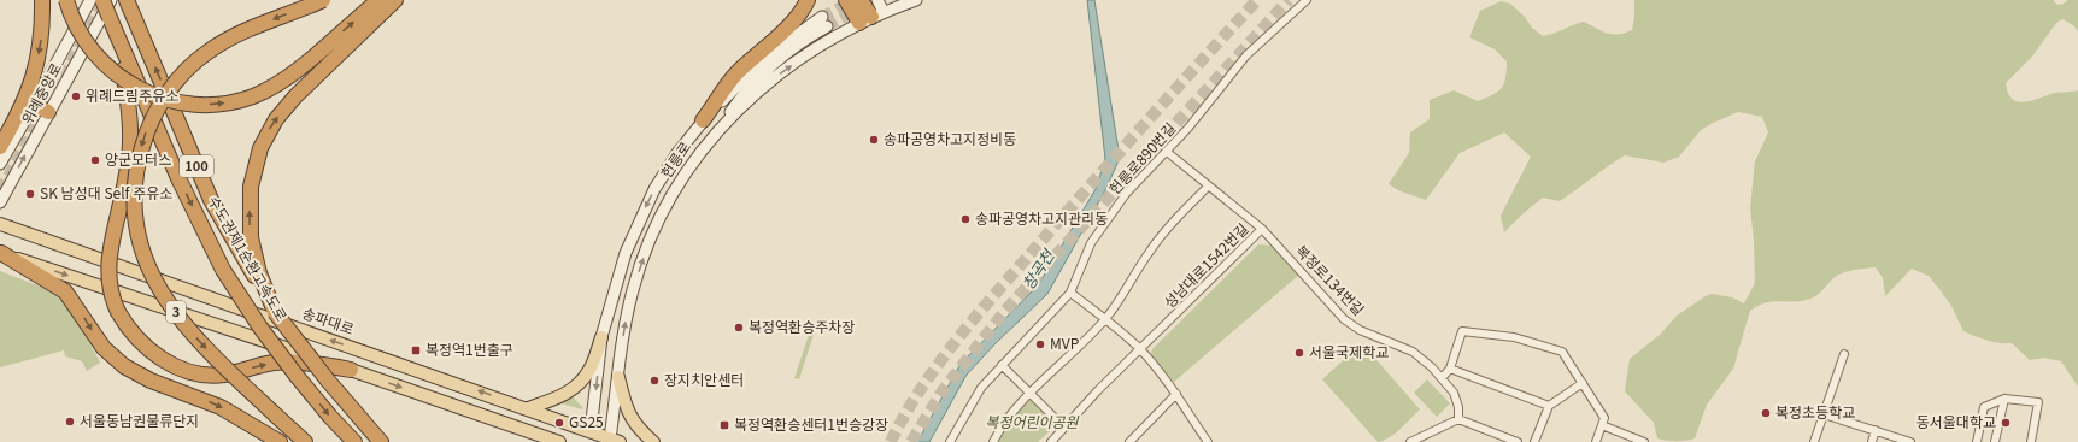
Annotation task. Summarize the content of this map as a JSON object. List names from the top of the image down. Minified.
{"streets":{"highway":["100","수도권제1순환고속도로"],"main road":["위례중앙로","헌릉로","3","송파대로"],"street":["헌릉로890번길","성남대로1542번길","복정로134번길"]},"crossings":[["헌릉로890번길","성남대로1542번길"],["헌릉로","3"],["헌릉로","송파대로"],["성남대로1542번길","복정로134번길"],["3","송파대로"]],"water":["창곡천"],"parks":["복정어린이공원"],"places":{"other":["위례드림주유소","송파공영차고지정비동","양군모터스","SK 남성대 Self 주유소","송파공영차고지관리동","복정역환승주차장","MVP","서울국제학교","장지치안센터","복정초등학교","서울동남권물류단지","GS25","동서울대학교"],"transit":["복정역1번출구","복정역환승센터1번승강장"]}}
